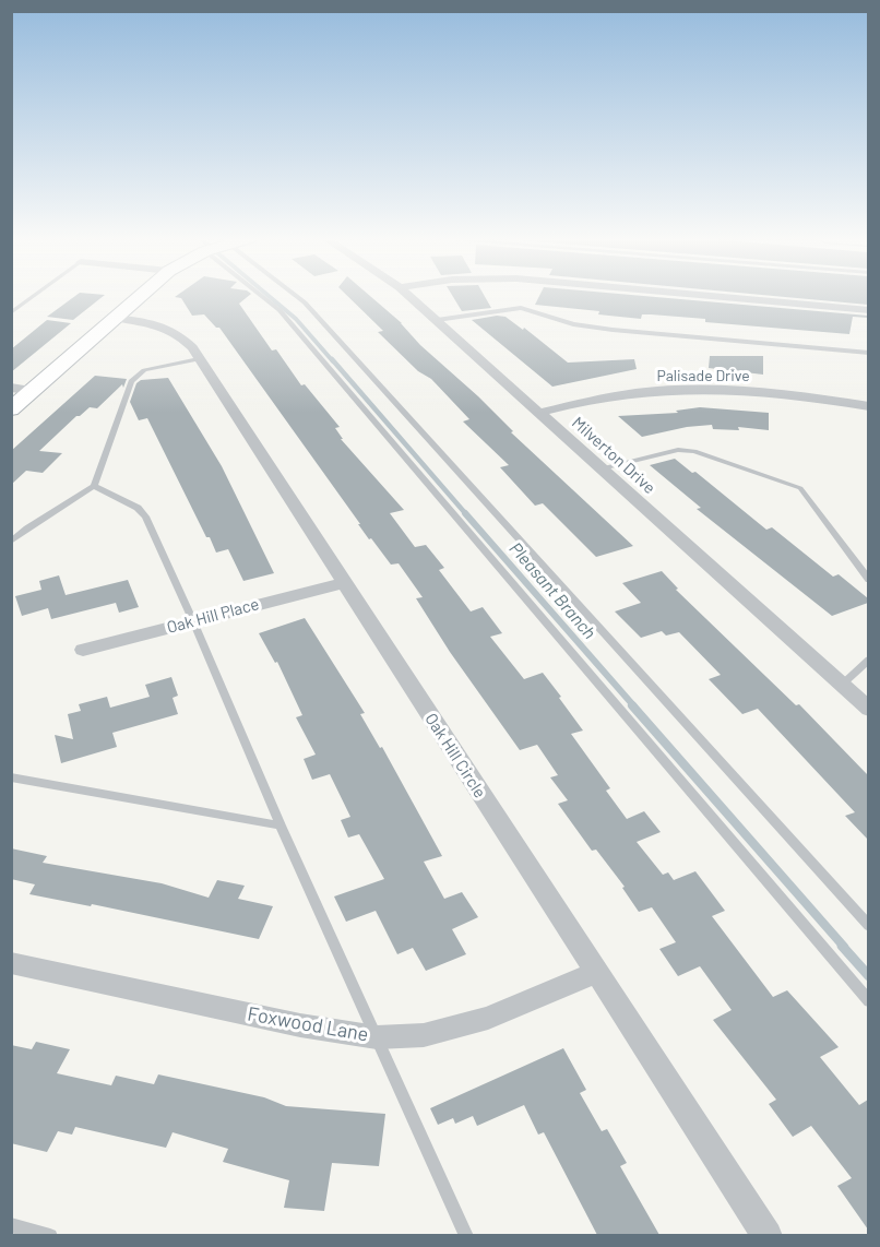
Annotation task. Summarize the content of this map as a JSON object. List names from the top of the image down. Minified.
{"streets":{"street":["Palisade Drive","Milverton Drive","Oak Hill Place","Oak Hill Circle","Foxwood Lane"]},"crossings":[["Palisade Drive","Milverton Drive"],["Oak Hill Place","Oak Hill Circle"],["Oak Hill Circle","Foxwood Lane"]],"water":["Pleasant Branch"]}
